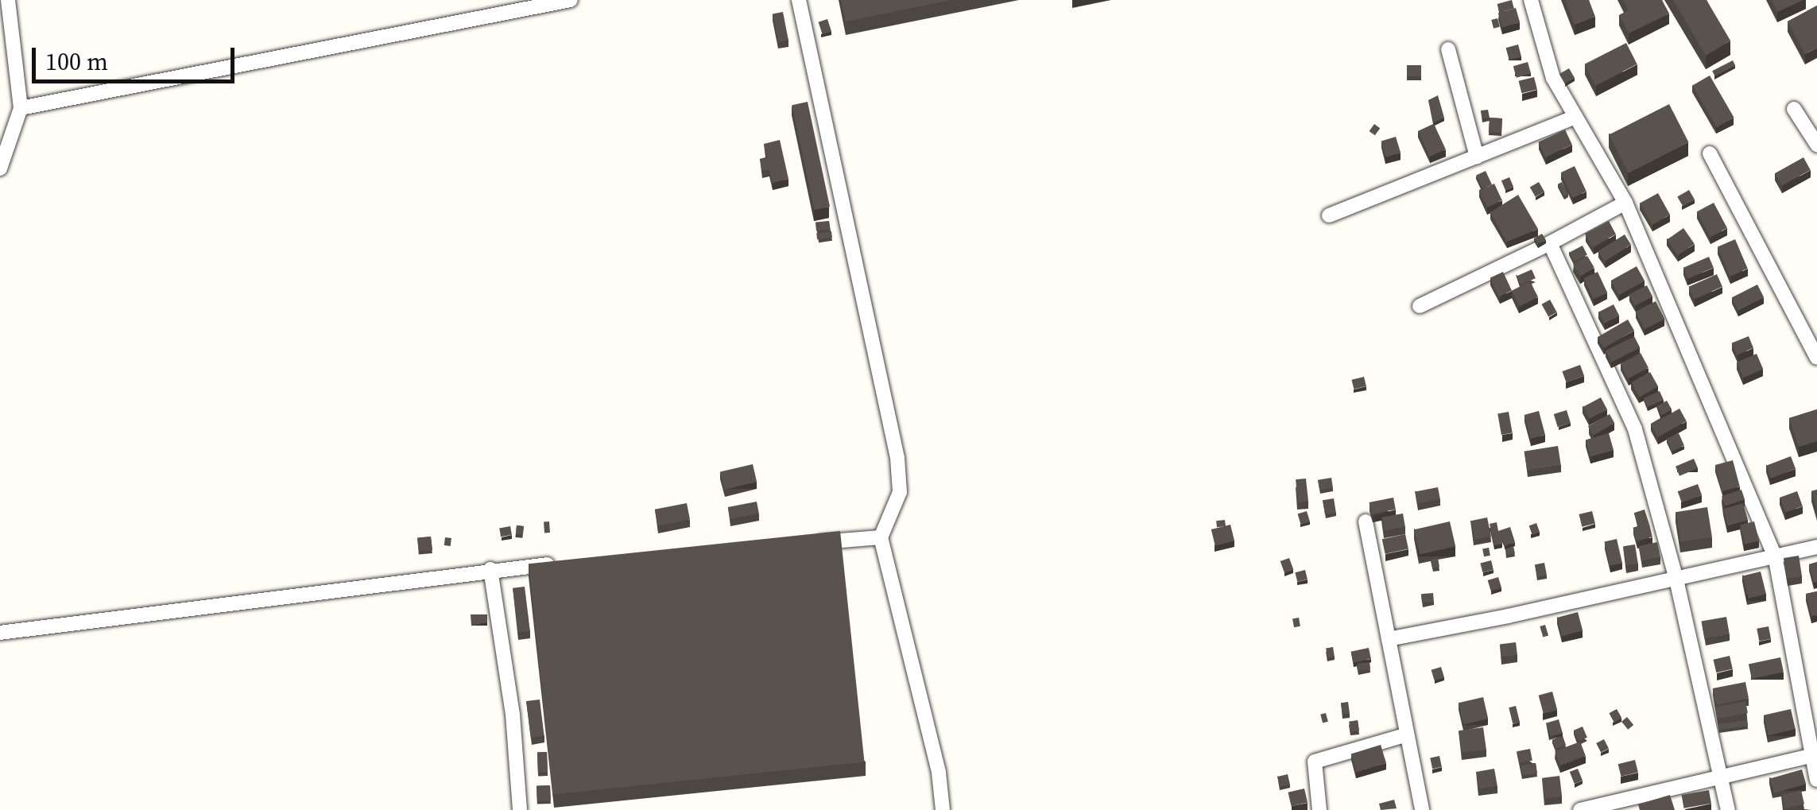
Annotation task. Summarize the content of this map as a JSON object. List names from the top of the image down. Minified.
{"scale_bar":"100 m"}
